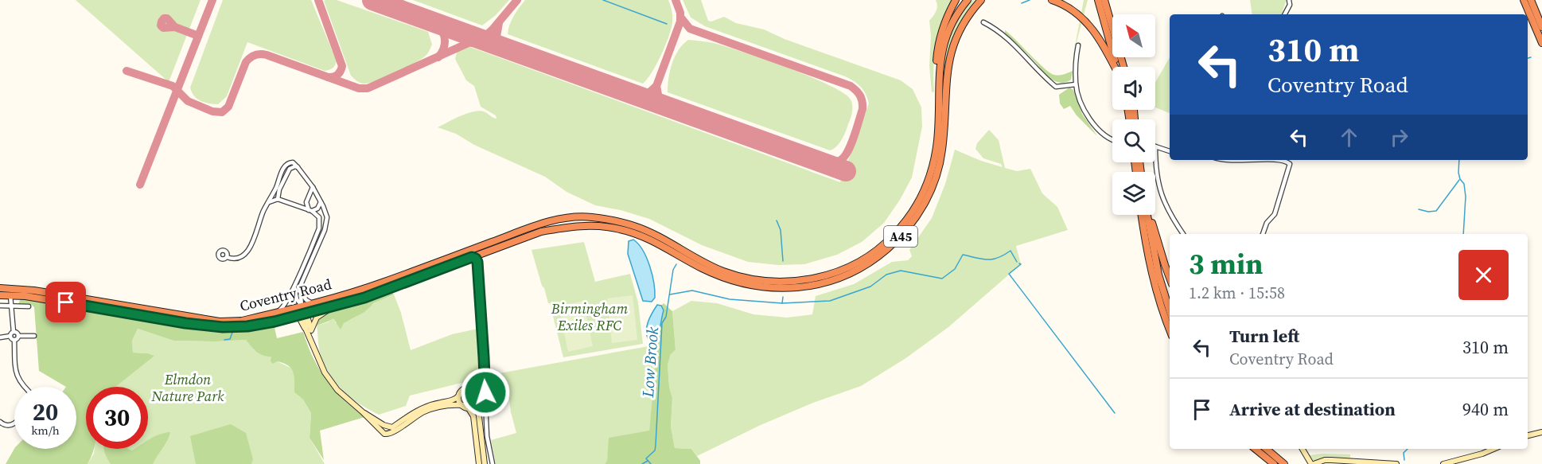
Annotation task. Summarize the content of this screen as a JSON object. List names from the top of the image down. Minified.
{"streets":{"highway":["A45","Coventry Road"]},"crossings":[["A45","Coventry Road"]],"water":["Low Brook"],"parks":["Birmingham Exiles RFC","Elmdon Nature Park"],"north":"top left","page":{"turn":["310 m","Coventry Road"],"heading":["3 min","1.2 km · 15:58"],"list":[{"name":"Turn left","note":"Coventry Road","value":"310 m"},{"name":"Arrive at destination","value":"940 m"}],"speed":"20 km/h","limit":"30"}}
